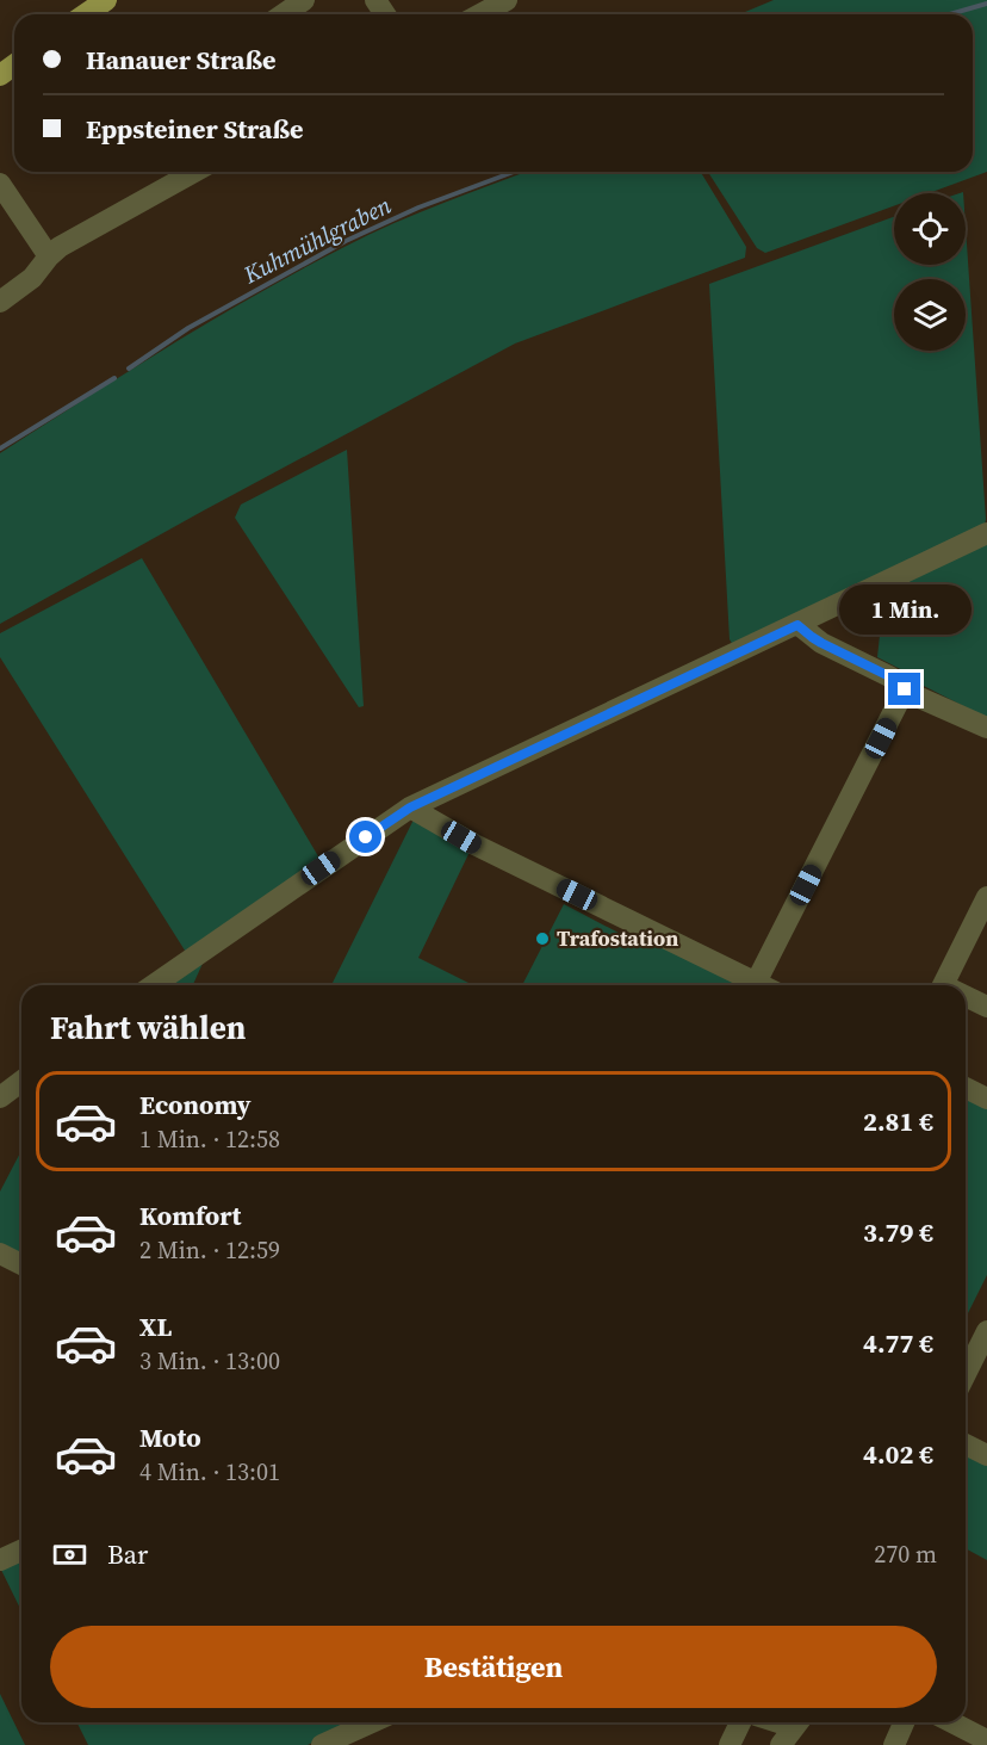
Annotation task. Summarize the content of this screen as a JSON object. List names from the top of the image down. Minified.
{"water":["Kuhmühlgraben"],"places":["Trafostation"],"page":{"banner":["Hanauer Straße","Eppsteiner Straße"],"bubble":"1 Min.","heading":"Fahrt wählen","list":[{"name":"Economy","note":"1 Min. · 12:58","value":"2.81 €"},{"name":"Komfort","note":"2 Min. · 12:59","value":"3.79 €"},{"name":"XL","note":"3 Min. · 13:00","value":"4.77 €"},{"name":"Moto","note":"4 Min. · 13:01","value":"4.02 €"}],"pay":["Bar","270 m"],"buttons":"Bestätigen"}}
